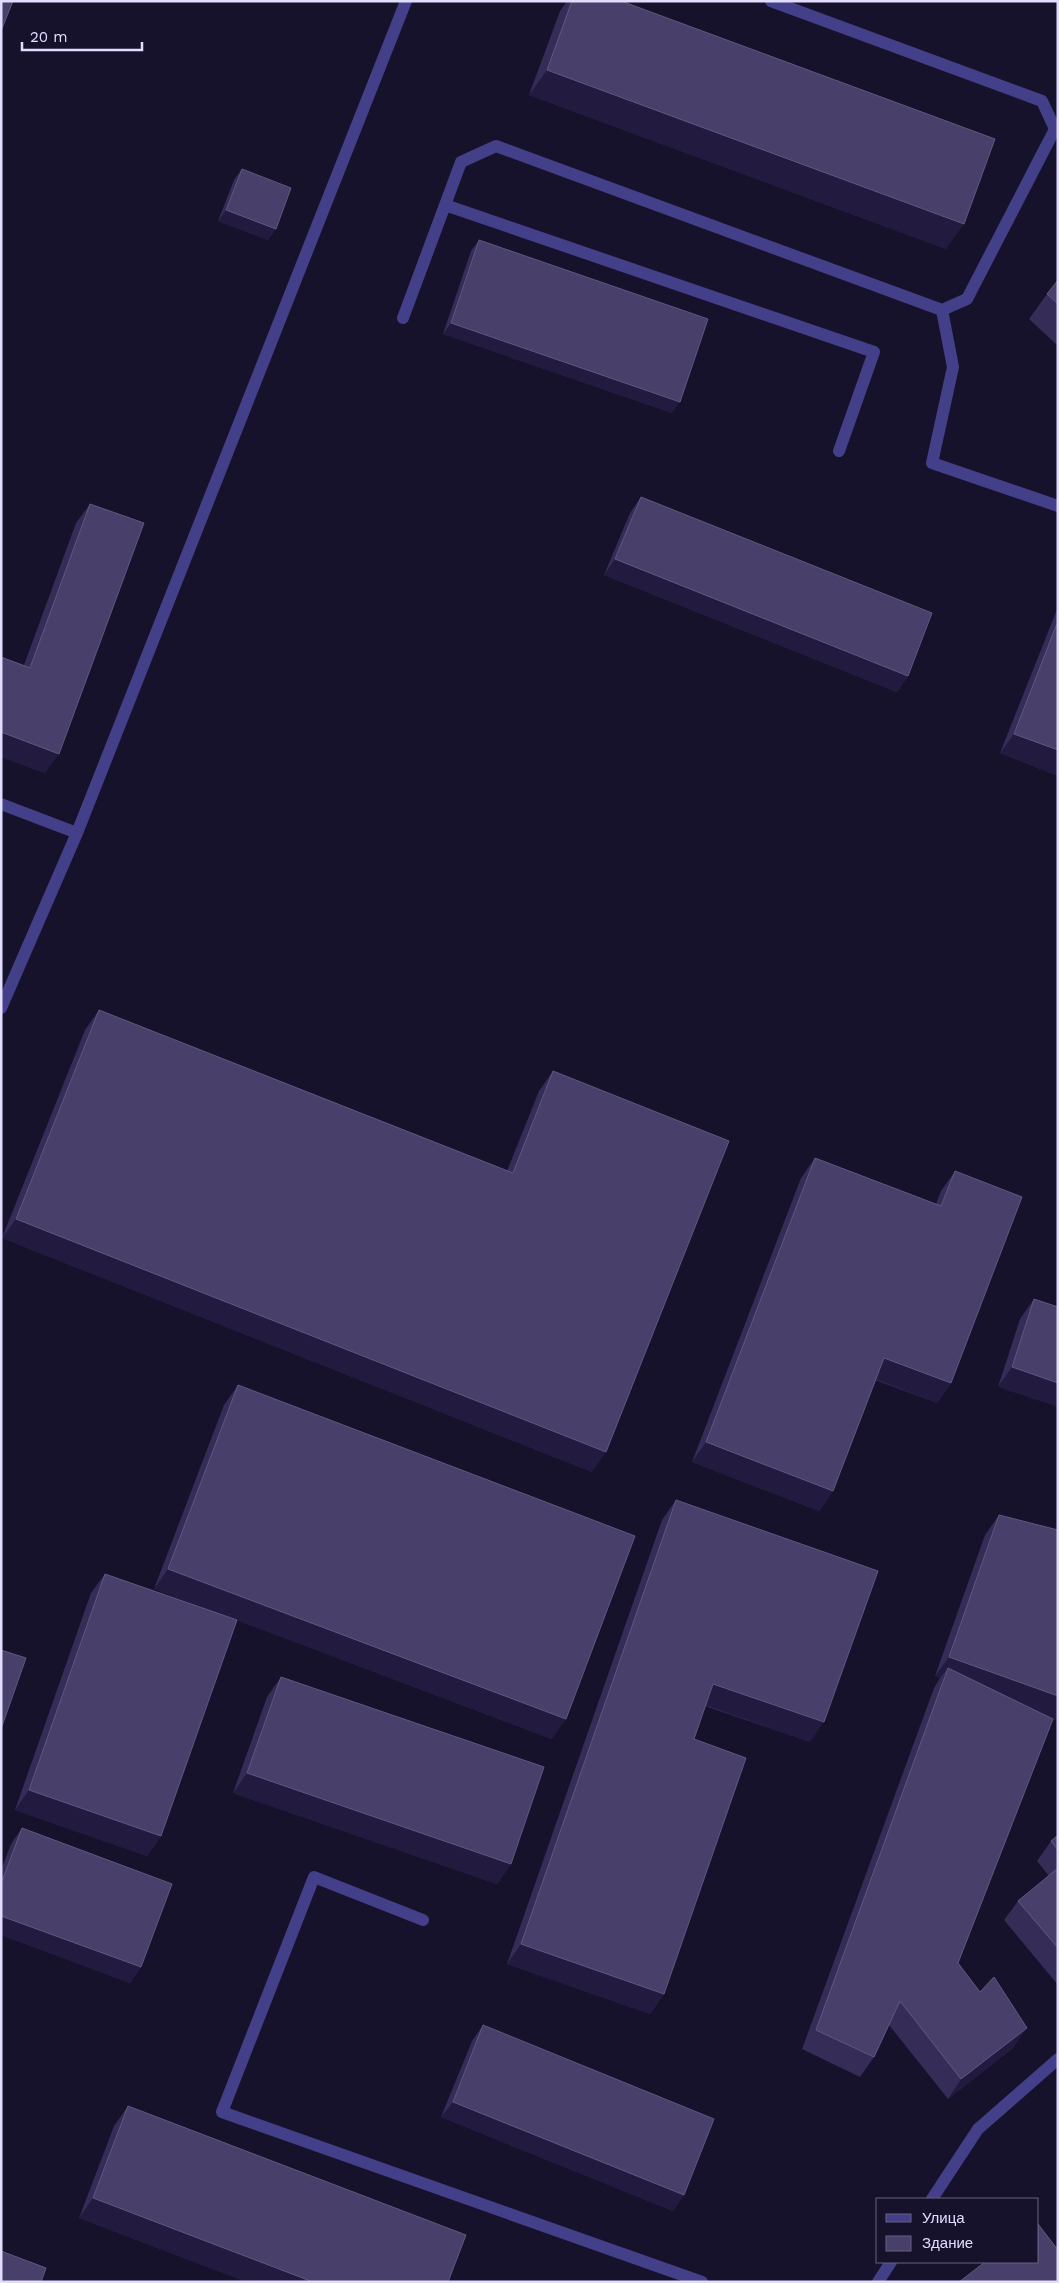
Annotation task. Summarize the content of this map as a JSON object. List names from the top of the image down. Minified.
{"legend":["Улица","Здание"],"scale_bar":"20 m"}
